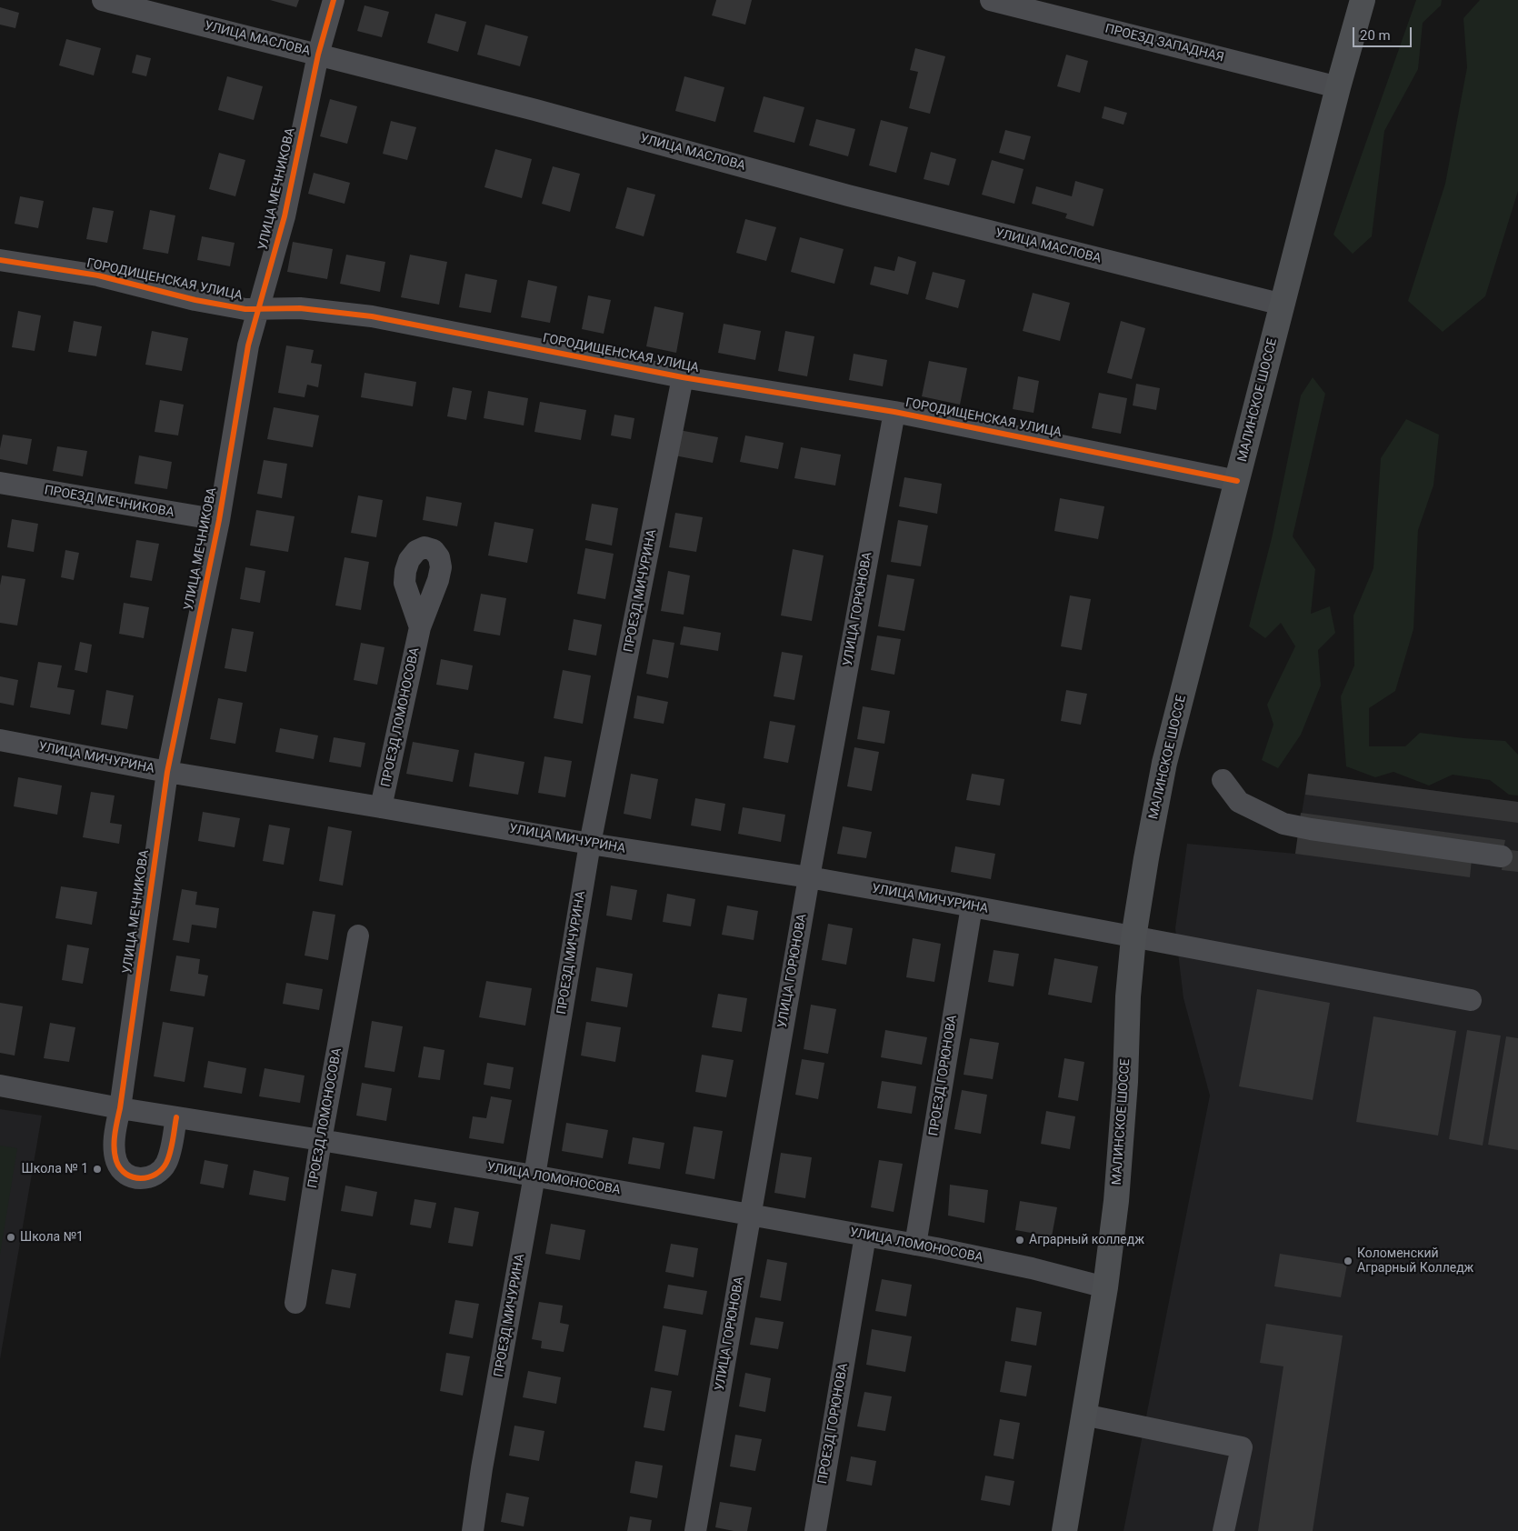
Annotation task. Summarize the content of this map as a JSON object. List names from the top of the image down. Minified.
{"streets":{"main road":["МАЛИНСКОЕ ШОССЕ"],"street":["УЛИЦА МАСЛОВА","ПРОЕЗД ЗАПАДНАЯ","УЛИЦА МЕЧНИКОВА","ГОРОДИЩЕНСКАЯ УЛИЦА","ПРОЕЗД МЕЧНИКОВА","ПРОЕЗД МИЧУРИНА","УЛИЦА ГОРЮНОВА","ПРОЕЗД ЛОМОНОСОВА","УЛИЦА МИЧУРИНА","ПРОЕЗД ГОРЮНОВА","УЛИЦА ЛОМОНОСОВА"]},"crossings":[["УЛИЦА МАСЛОВА","УЛИЦА МЕЧНИКОВА"],["УЛИЦА МАСЛОВА","МАЛИНСКОЕ ШОССЕ"],["ПРОЕЗД ЗАПАДНАЯ","МАЛИНСКОЕ ШОССЕ"],["УЛИЦА МЕЧНИКОВА","ГОРОДИЩЕНСКАЯ УЛИЦА"],["УЛИЦА МЕЧНИКОВА","ПРОЕЗД МЕЧНИКОВА"],["УЛИЦА МЕЧНИКОВА","УЛИЦА МИЧУРИНА"],["УЛИЦА МЕЧНИКОВА","УЛИЦА ЛОМОНОСОВА"],["ГОРОДИЩЕНСКАЯ УЛИЦА","МАЛИНСКОЕ ШОССЕ"],["ГОРОДИЩЕНСКАЯ УЛИЦА","ПРОЕЗД МИЧУРИНА"],["ГОРОДИЩЕНСКАЯ УЛИЦА","УЛИЦА ГОРЮНОВА"],["МАЛИНСКОЕ ШОССЕ","УЛИЦА МИЧУРИНА"],["МАЛИНСКОЕ ШОССЕ","УЛИЦА ЛОМОНОСОВА"],["ПРОЕЗД МИЧУРИНА","УЛИЦА МИЧУРИНА"],["ПРОЕЗД МИЧУРИНА","УЛИЦА ЛОМОНОСОВА"],["УЛИЦА ГОРЮНОВА","УЛИЦА МИЧУРИНА"],["УЛИЦА ГОРЮНОВА","УЛИЦА ЛОМОНОСОВА"],["ПРОЕЗД ЛОМОНОСОВА","УЛИЦА МИЧУРИНА"],["ПРОЕЗД ЛОМОНОСОВА","УЛИЦА ЛОМОНОСОВА"],["УЛИЦА МИЧУРИНА","ПРОЕЗД ГОРЮНОВА"],["ПРОЕЗД ГОРЮНОВА","УЛИЦА ЛОМОНОСОВА"]],"places":["Школа № 1","Школа №1","Аграрный колледж","Коломенский Аграрный Колледж"],"scale_bar":"20 m"}
